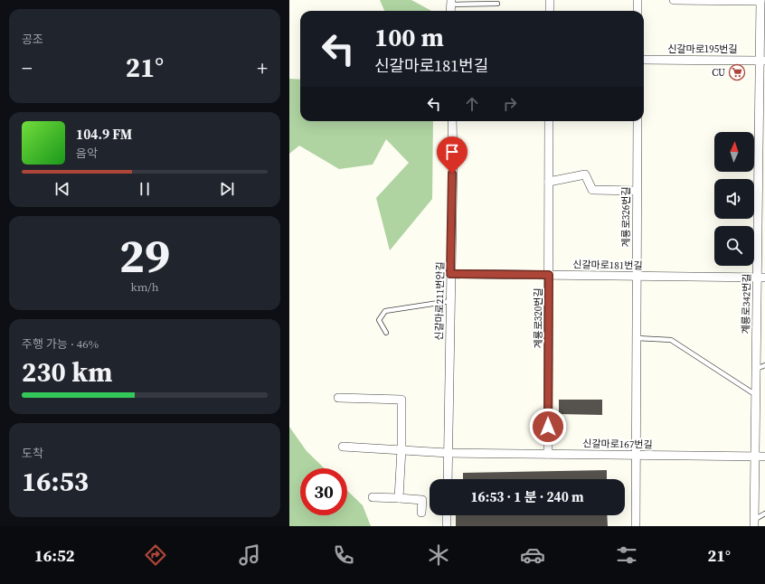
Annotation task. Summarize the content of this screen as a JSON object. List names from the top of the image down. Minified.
{"streets":{"street":["신갈마로195번길","계룡로326번길","신갈마로181번길","신갈마로211번안길","계룡로342번길","계룡로320번길","신갈마로167번길"]},"crossings":[["신갈마로195번길","계룡로342번길"],["계룡로326번길","신갈마로181번길"],["계룡로326번길","신갈마로167번길"],["신갈마로181번길","신갈마로211번안길"],["신갈마로181번길","계룡로342번길"],["신갈마로181번길","계룡로320번길"],["신갈마로211번안길","신갈마로167번길"],["계룡로342번길","신갈마로167번길"],["계룡로320번길","신갈마로167번길"]],"places":{"supermarket":["CU"]},"north":"top","page":{"tile":["공조",["29","km/h"],["주행 가능 · 46%","230 km"],["도착","16:53"]],"turn":["100 m","신갈마로181번길"],"heat":["−","21°","+"],"song":["104.9 FM","음악"],"limit":"30","trip":"16:53 · 1 분 · 240 m","tabs":["16:52","21°"]}}
